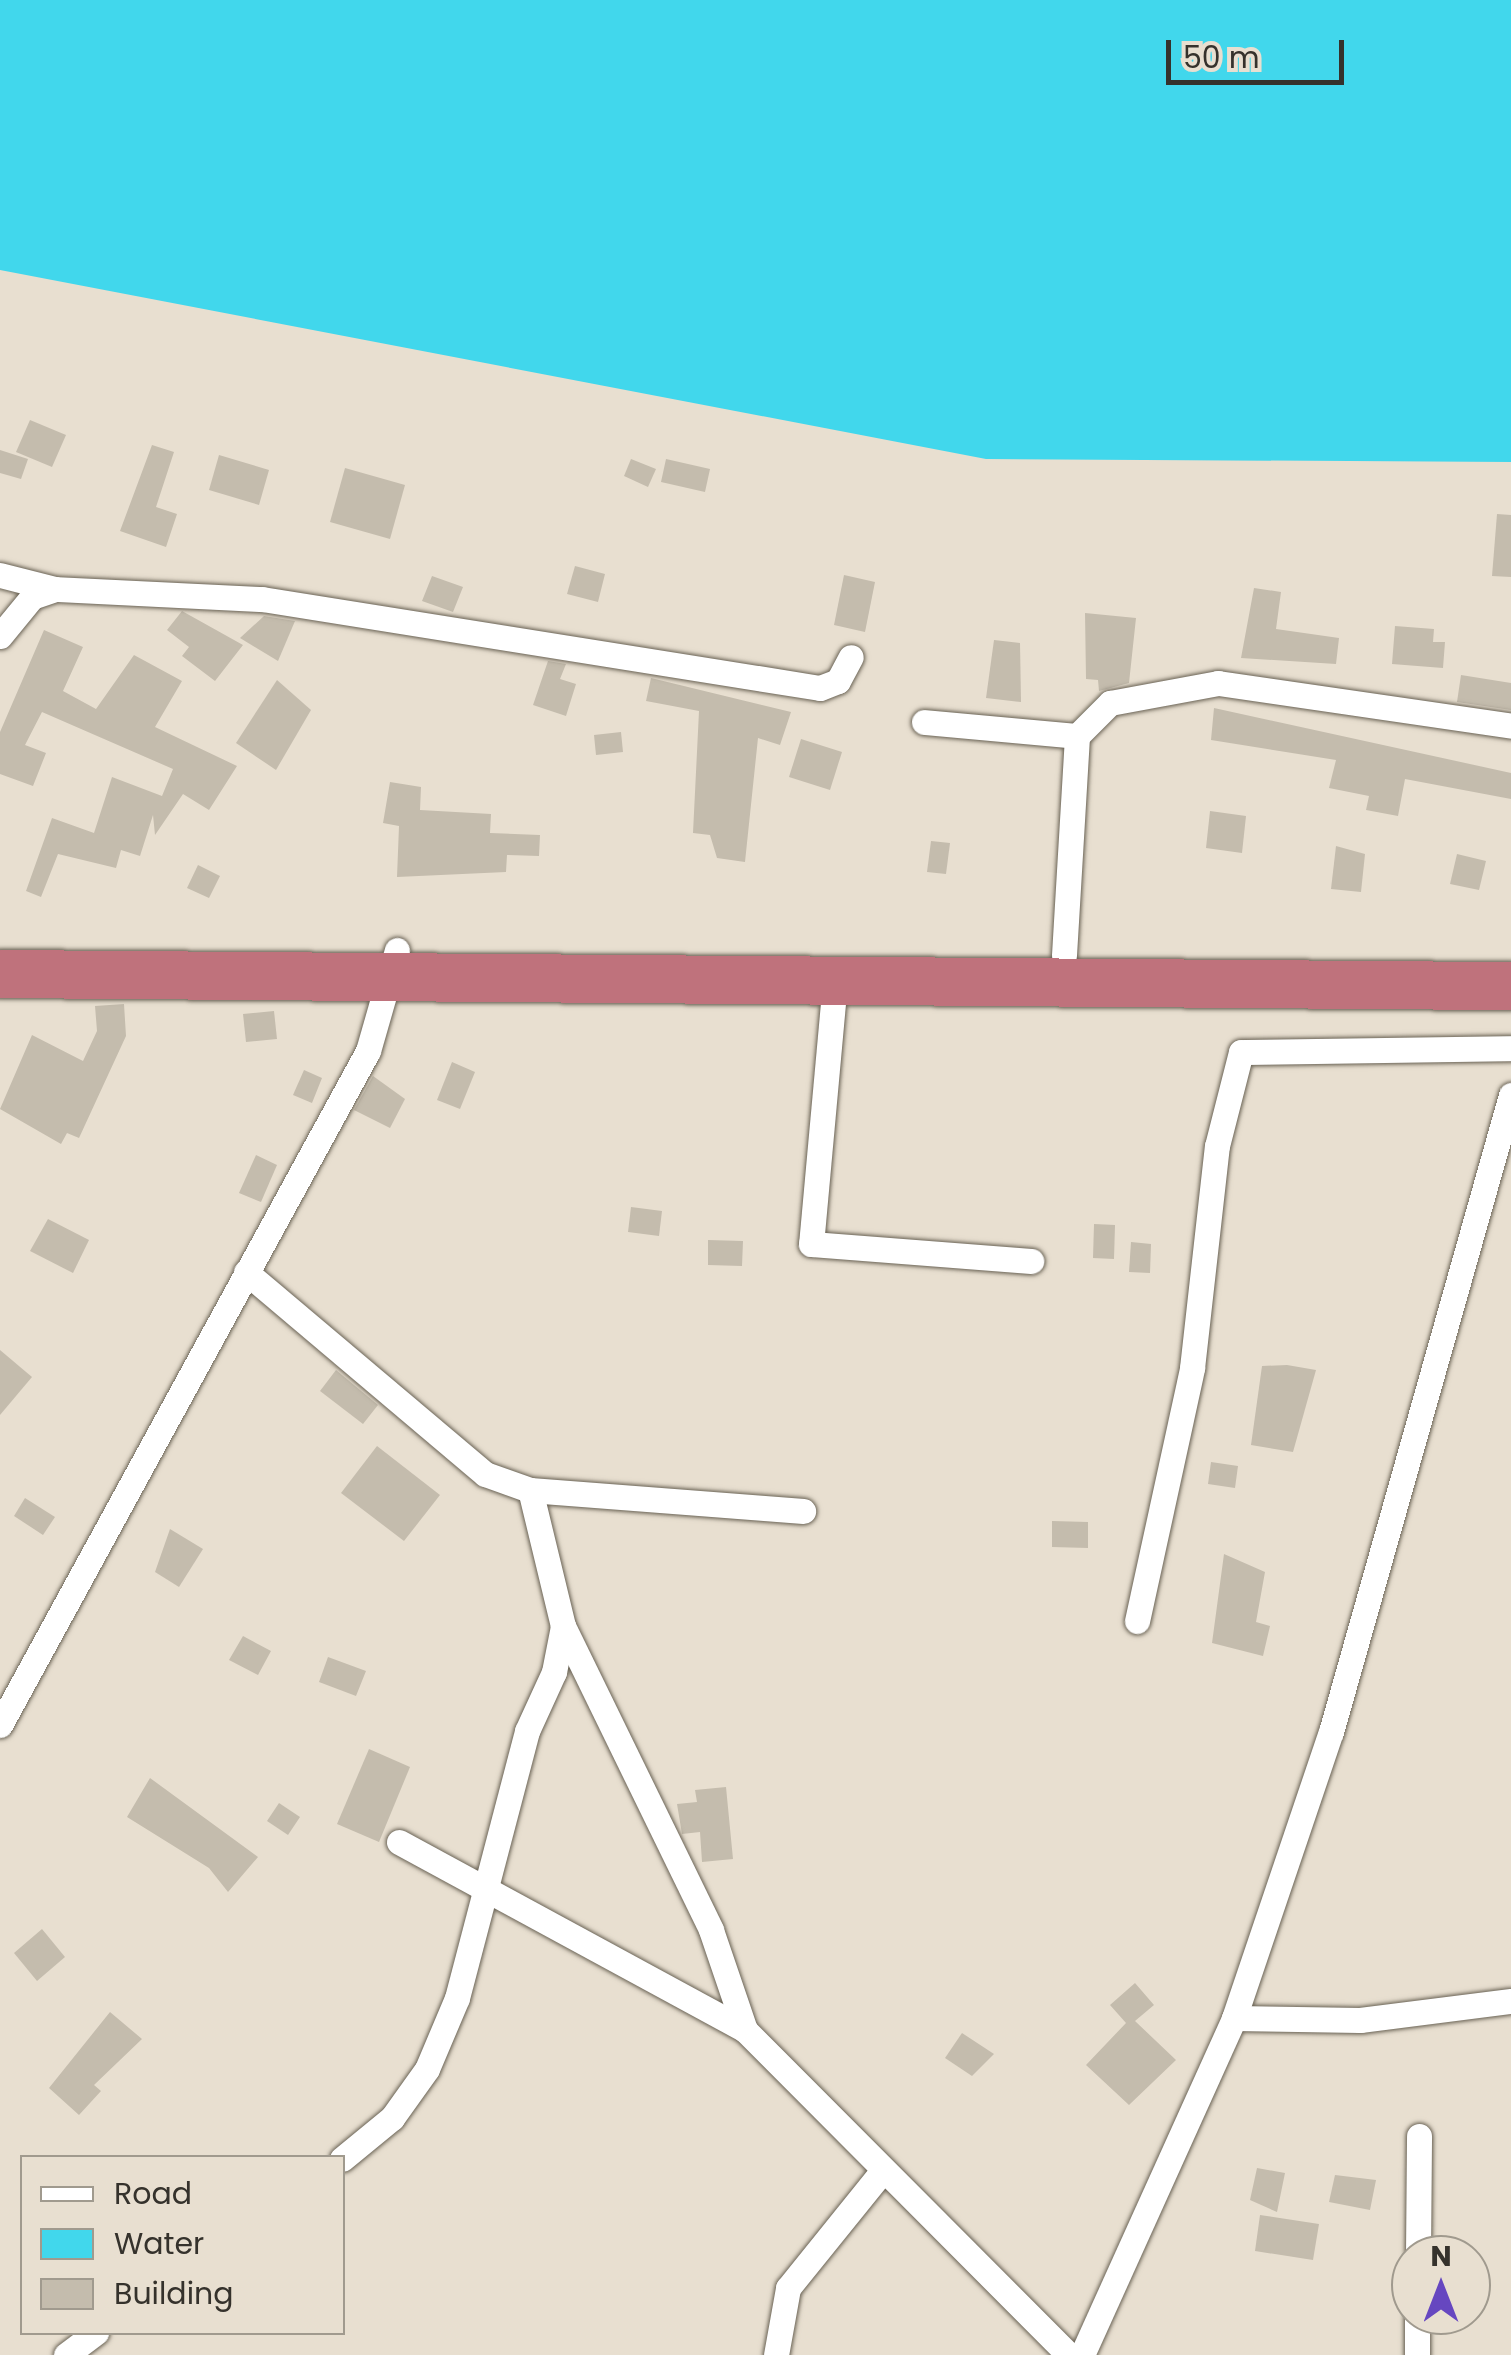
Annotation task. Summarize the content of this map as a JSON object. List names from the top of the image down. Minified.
{"legend":["Road","Water","Building"],"scale_bar":"50 m","north":"top"}
